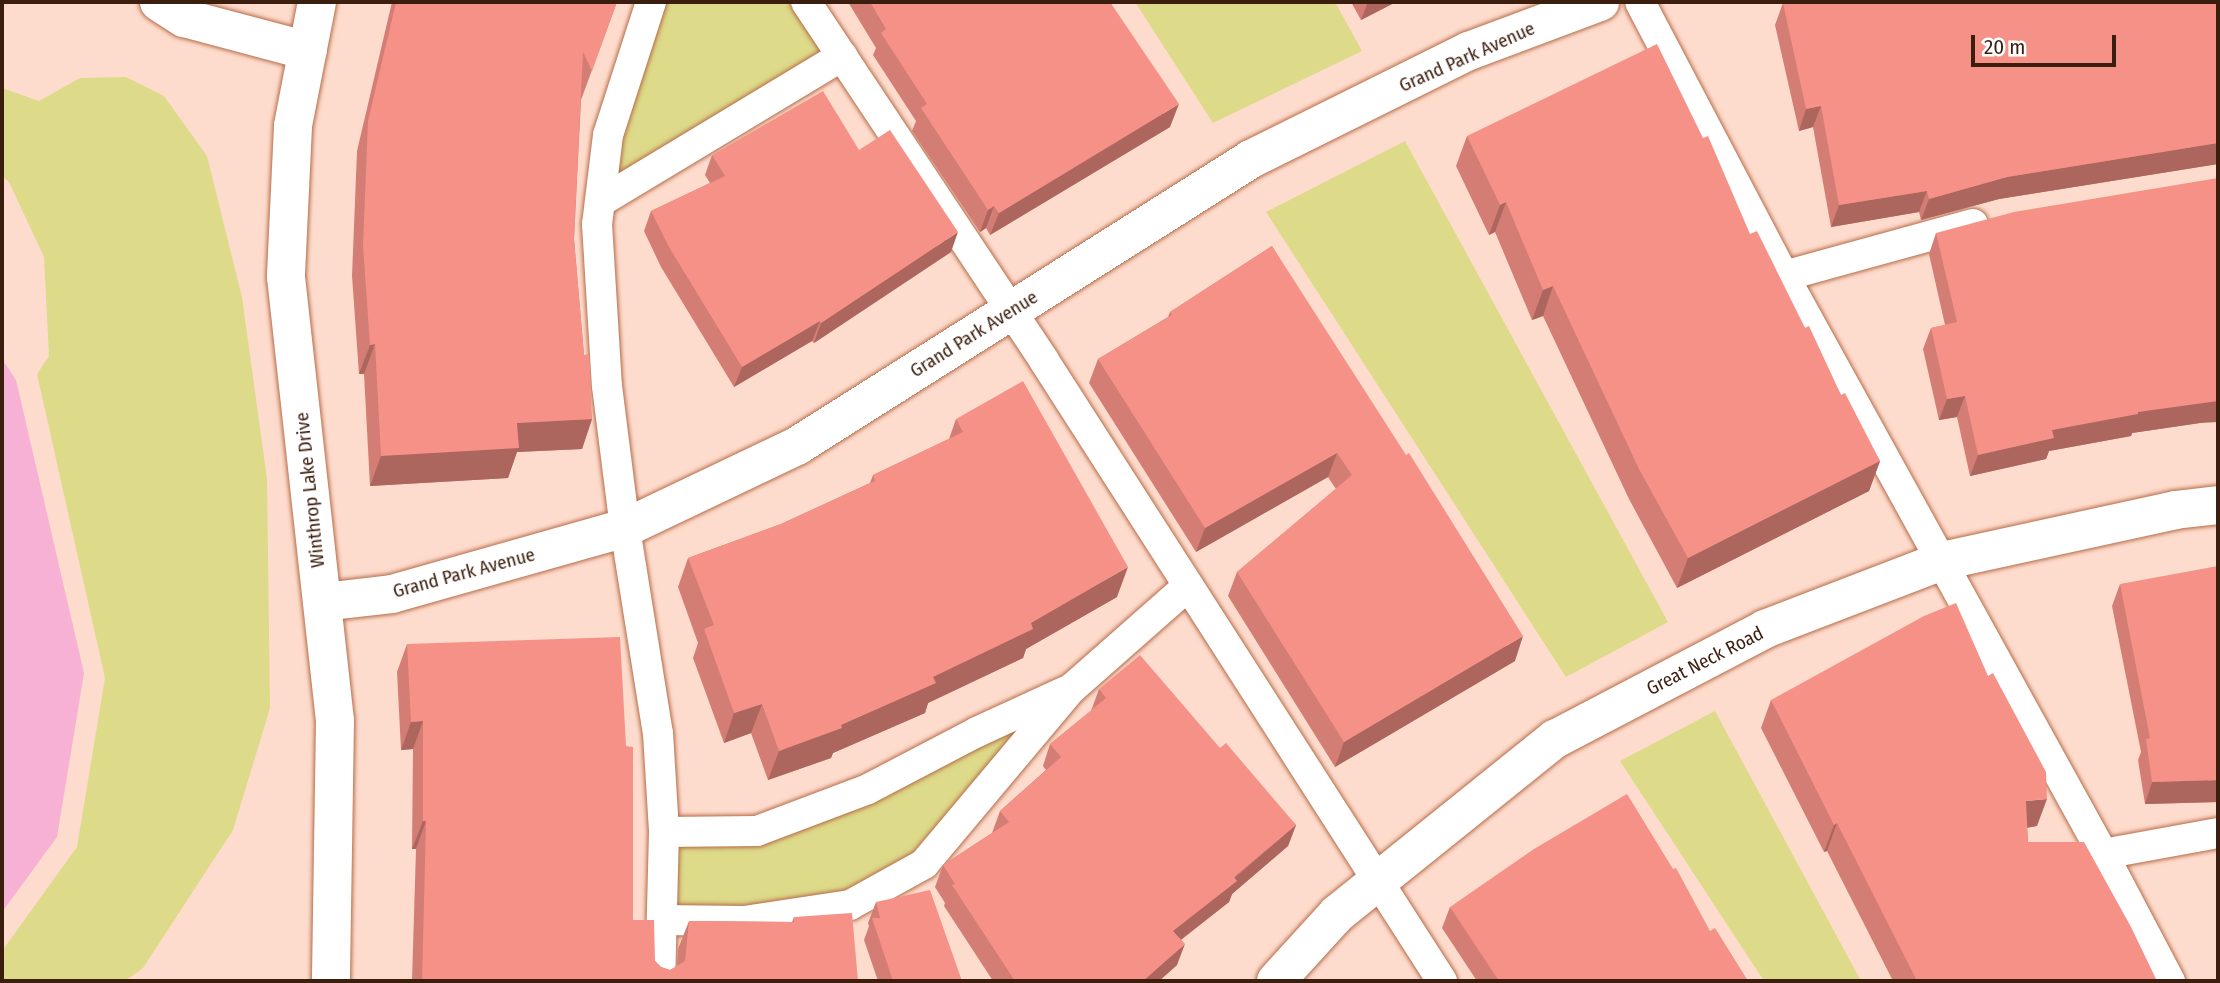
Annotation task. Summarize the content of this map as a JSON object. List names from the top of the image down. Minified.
{"streets":{"street":["Grand Park Avenue","Winthrop Lake Drive","Great Neck Road"]},"crossings":[["Grand Park Avenue","Winthrop Lake Drive"]],"scale_bar":"20 m"}
